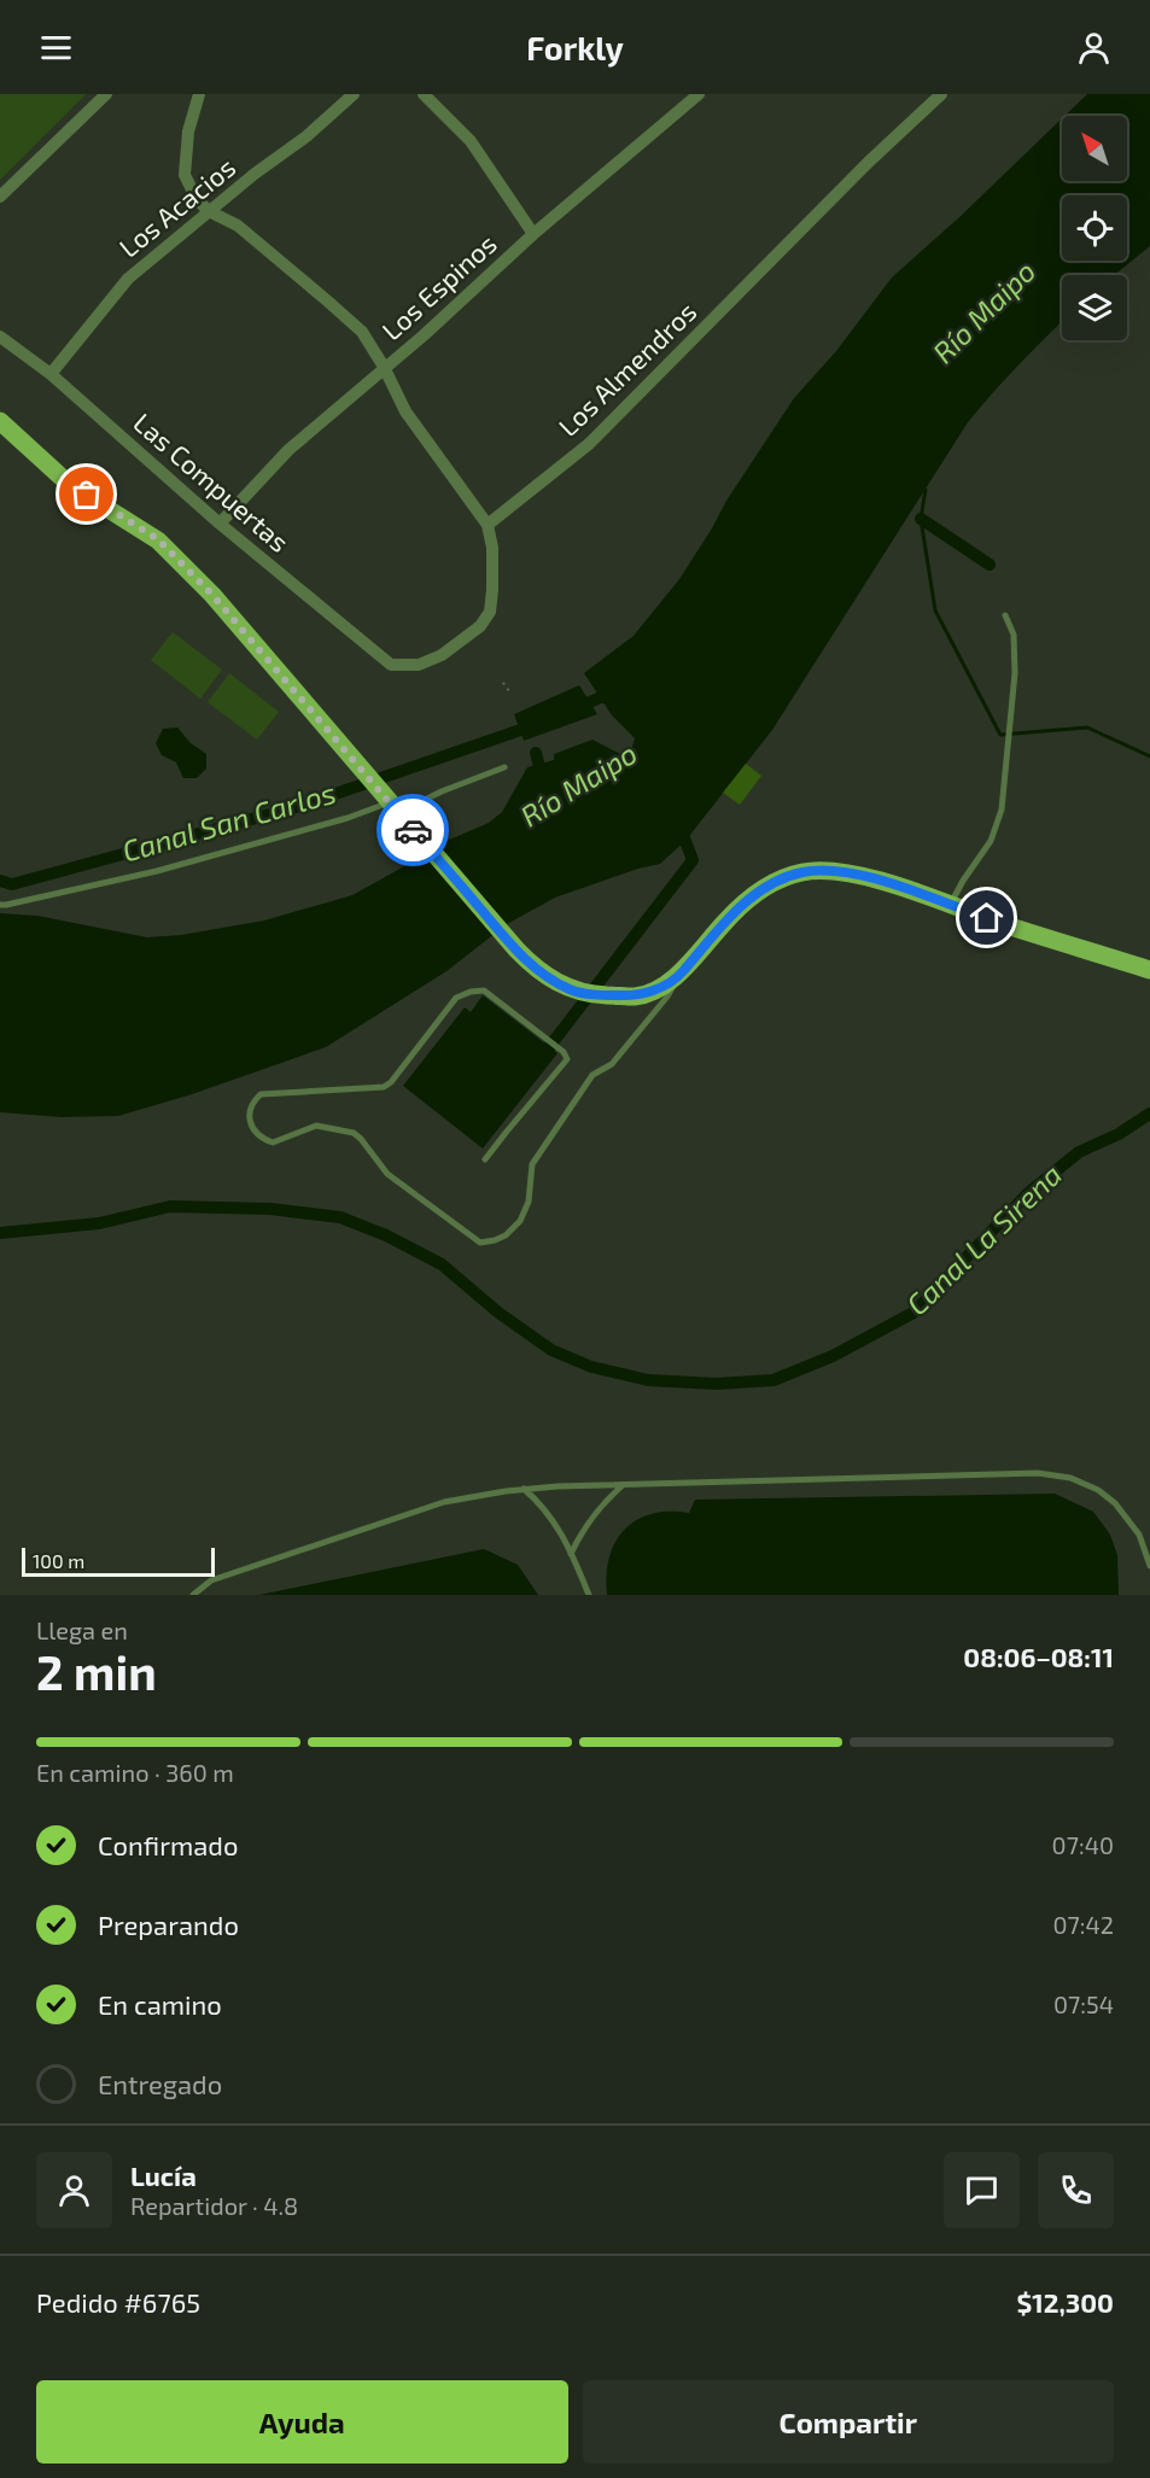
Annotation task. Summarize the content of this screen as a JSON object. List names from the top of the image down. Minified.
{"streets":{"street":["Los Acacios","Los Espinos","Los Almendros","Las Compuertas"]},"crossings":[["Los Acacios","Las Compuertas"],["Los Espinos","Las Compuertas"],["Los Almendros","Las Compuertas"]],"water":["Río Maipo","Canal San Carlos","Canal La Sirena"],"scale_bar":"100 m","north":"top left","page":{"header":"Forkly","scale":"100 m","heading":["2 min","Llega en","08:06–08:11"],"panel":["Lucía","Repartidor · 4.8","Pedido #6765","$12,300"],"bar":"En camino · 360 m","list":[["Confirmado","07:40"],["Preparando","07:42"],["En camino","07:54"],"Entregado"],"buttons":["Ayuda","Compartir"]}}
